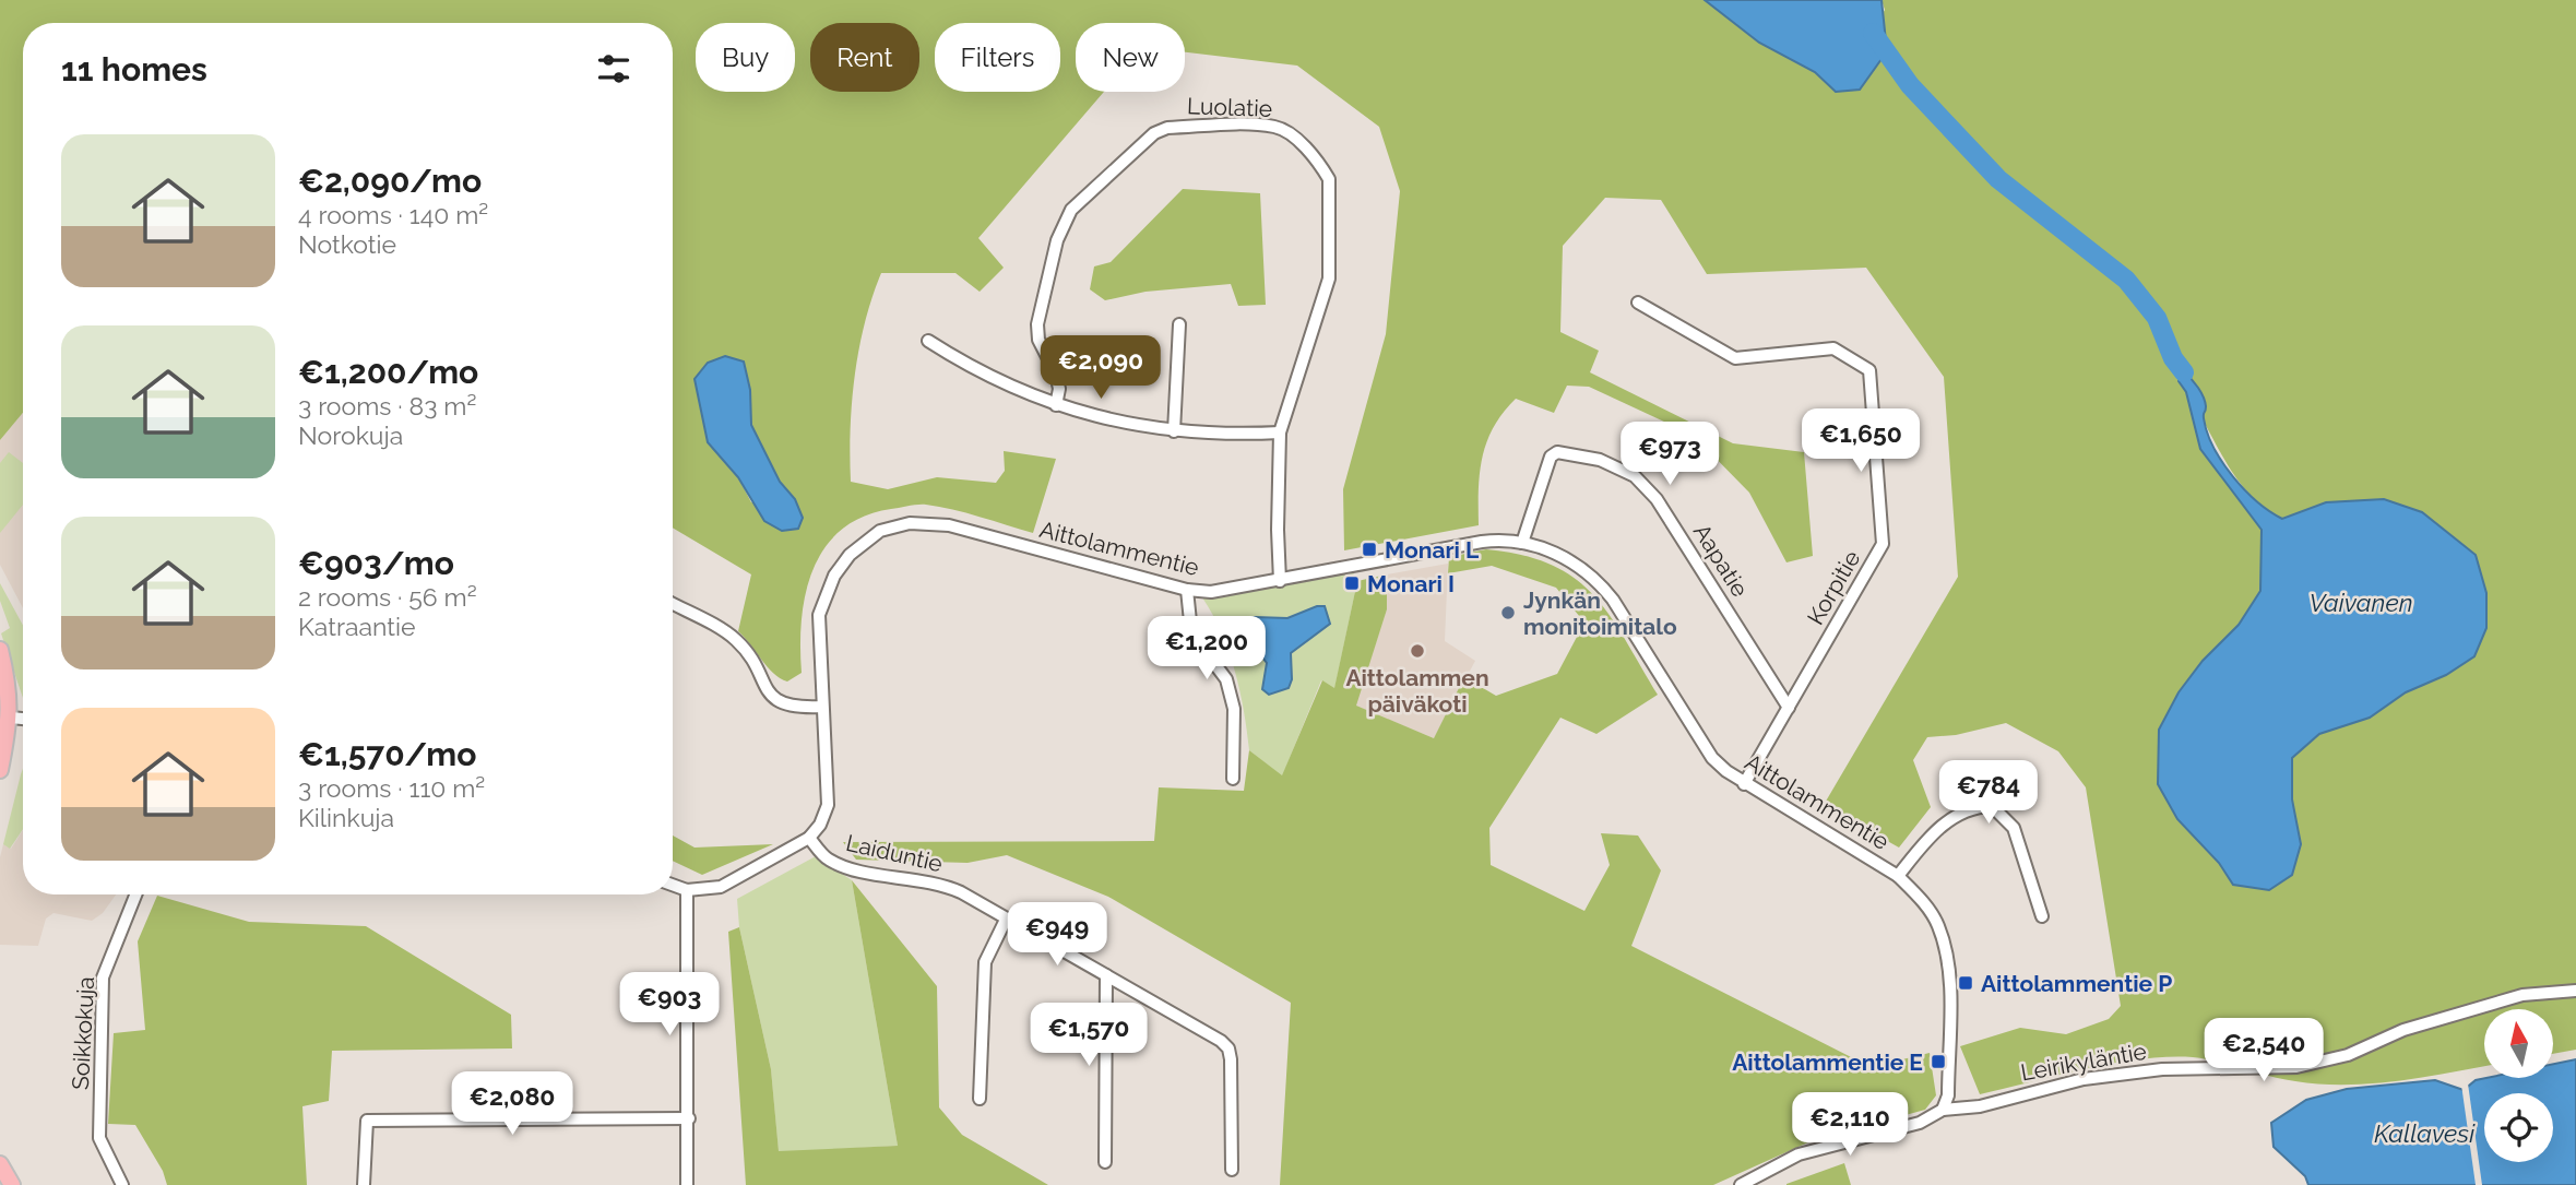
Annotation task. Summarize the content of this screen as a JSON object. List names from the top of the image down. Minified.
{"streets":{"street":["Luolatie","Aittolammentie","Aapatie","Korpitie","Laiduntie","Soikkokuja","Leirikyläntie"]},"crossings":[["Luolatie","Aittolammentie"],["Aittolammentie","Aapatie"],["Aittolammentie","Korpitie"],["Aittolammentie","Laiduntie"],["Aittolammentie","Leirikyläntie"],["Aapatie","Korpitie"]],"water":["Vaivanen","Kallavesi"],"places":{"transit":["Monari L","Monari I","Aittolammentie P","Aittolammentie E"],"other":["Jynkän monitoimitalo","Aittolammen päiväkoti"]},"north":"top","page":{"chip":["Buy","Rent","Filters","New"],"heading":"11 homes","list":[{"name":"€2,090/mo","note":"4 rooms · 140 m² · Notkotie"},{"name":"€1,200/mo","note":"3 rooms · 83 m² · Norokuja"},{"name":"€903/mo","note":"2 rooms · 56 m² · Katraantie"},{"name":"€1,570/mo","note":"3 rooms · 110 m² · Kilinkuja"}],"price":["€2,090","€1,650","€973","€1,200","€784","€949","€903","€1,570","€2,540","€2,080","€2,110"]}}
